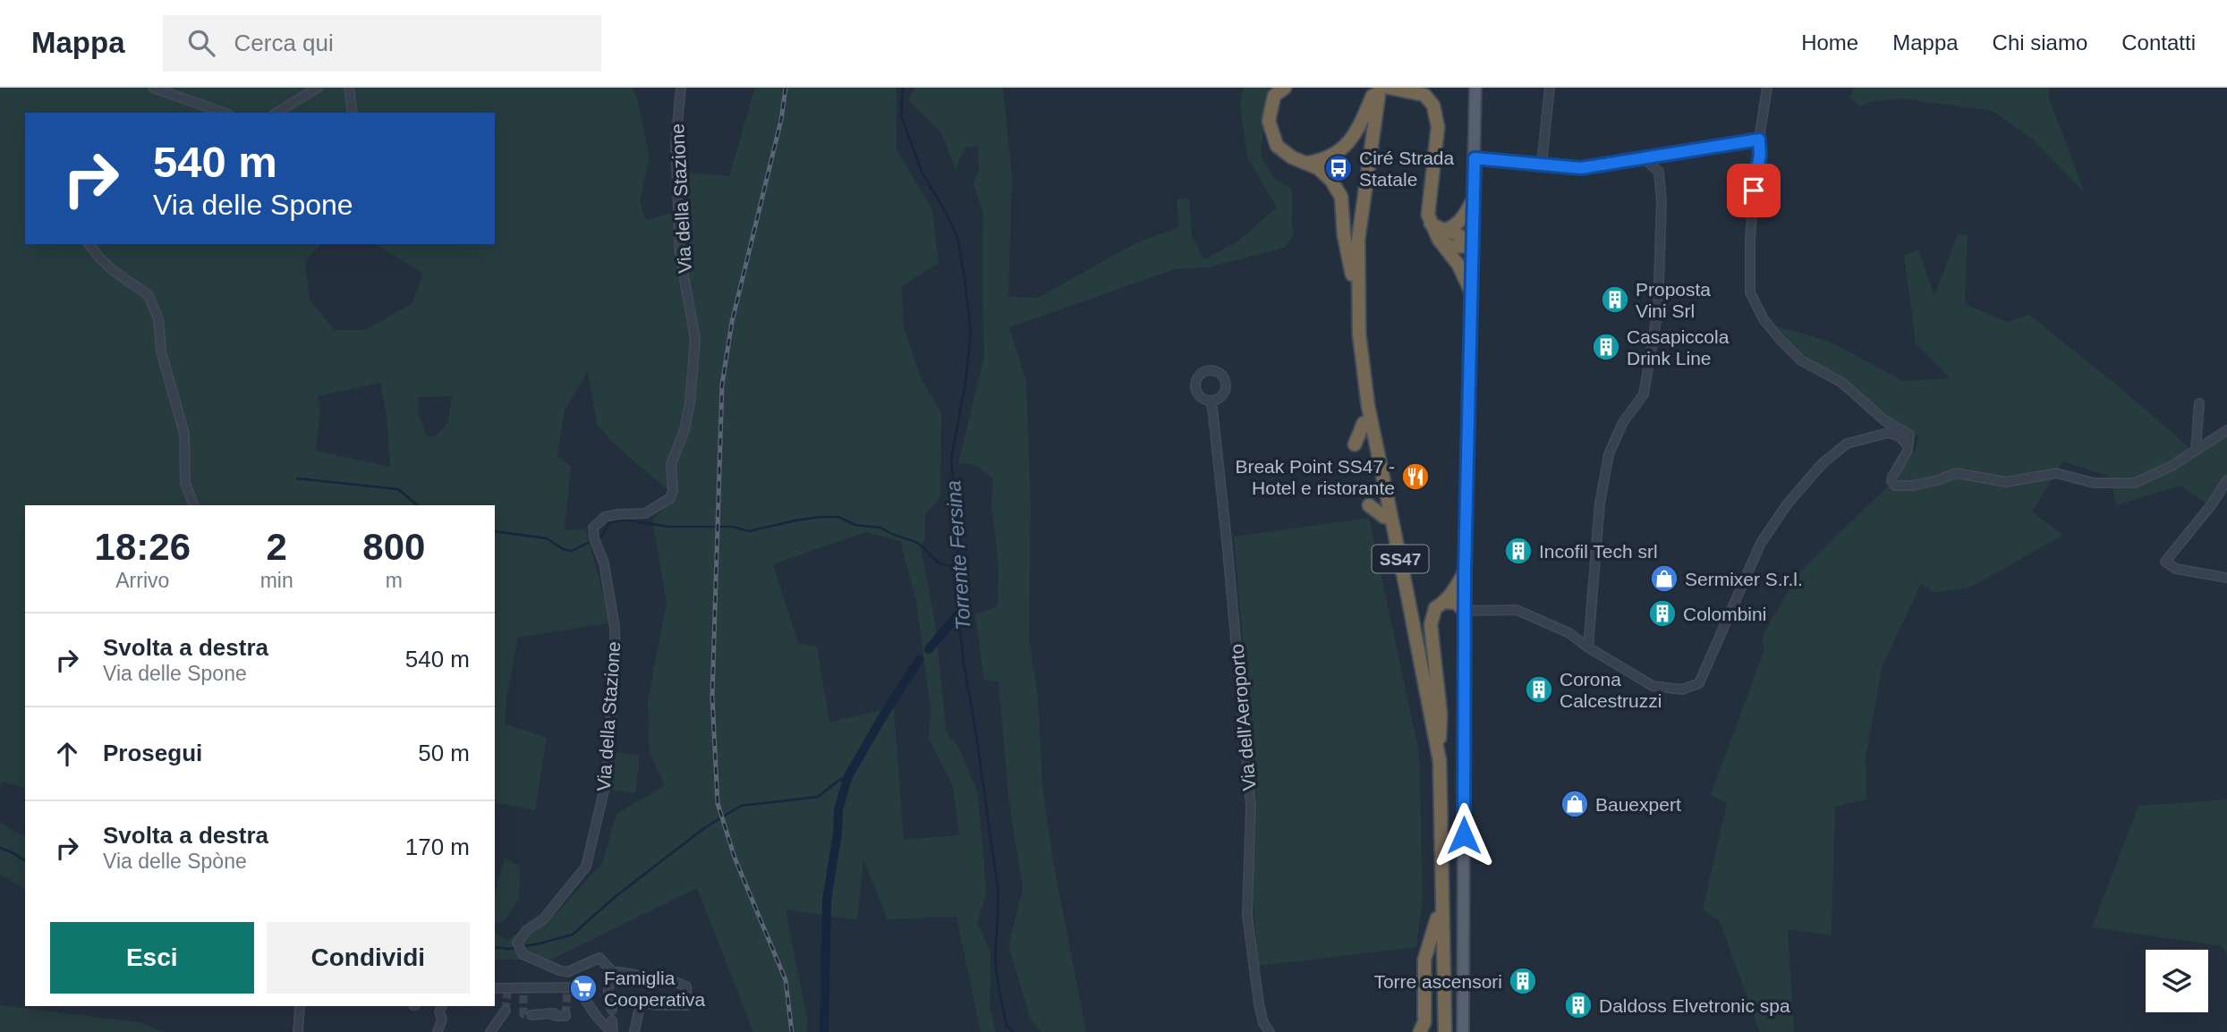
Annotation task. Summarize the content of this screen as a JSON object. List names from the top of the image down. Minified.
{"streets":{"highway":["SS47"],"street":["Via della Stazione","Via dell'Aeroporto"]},"water":["Torrente Fersina"],"places":{"bus stop":["Ciré Strada Statale"],"building":["Proposta Vini Srl","Casapiccola Drink Line","Incofil Tech srl","Colombini","Corona Calcestruzzi","Torre ascensori","Daldoss Elvetronic spa"],"restaurant":["Break Point SS47 - Hotel e ristorante"],"shop":["Sermixer S.r.l.","Bauexpert"],"supermarket":["Famiglia Cooperativa"]},"page":{"header":"Mappa","search":"Cerca qui","nav":["Home","Mappa","Chi siamo","Contatti"],"turn":["540 m","Via delle Spone"],"eta":["18:26","Arrivo","2","min","800","m"],"list":[{"name":"Svolta a destra","note":"Via delle Spone","value":"540 m"},{"name":"Prosegui","value":"50 m"},{"name":"Svolta a destra","note":"Via delle Spòne","value":"170 m"}],"buttons":["Esci","Condividi"]}}
